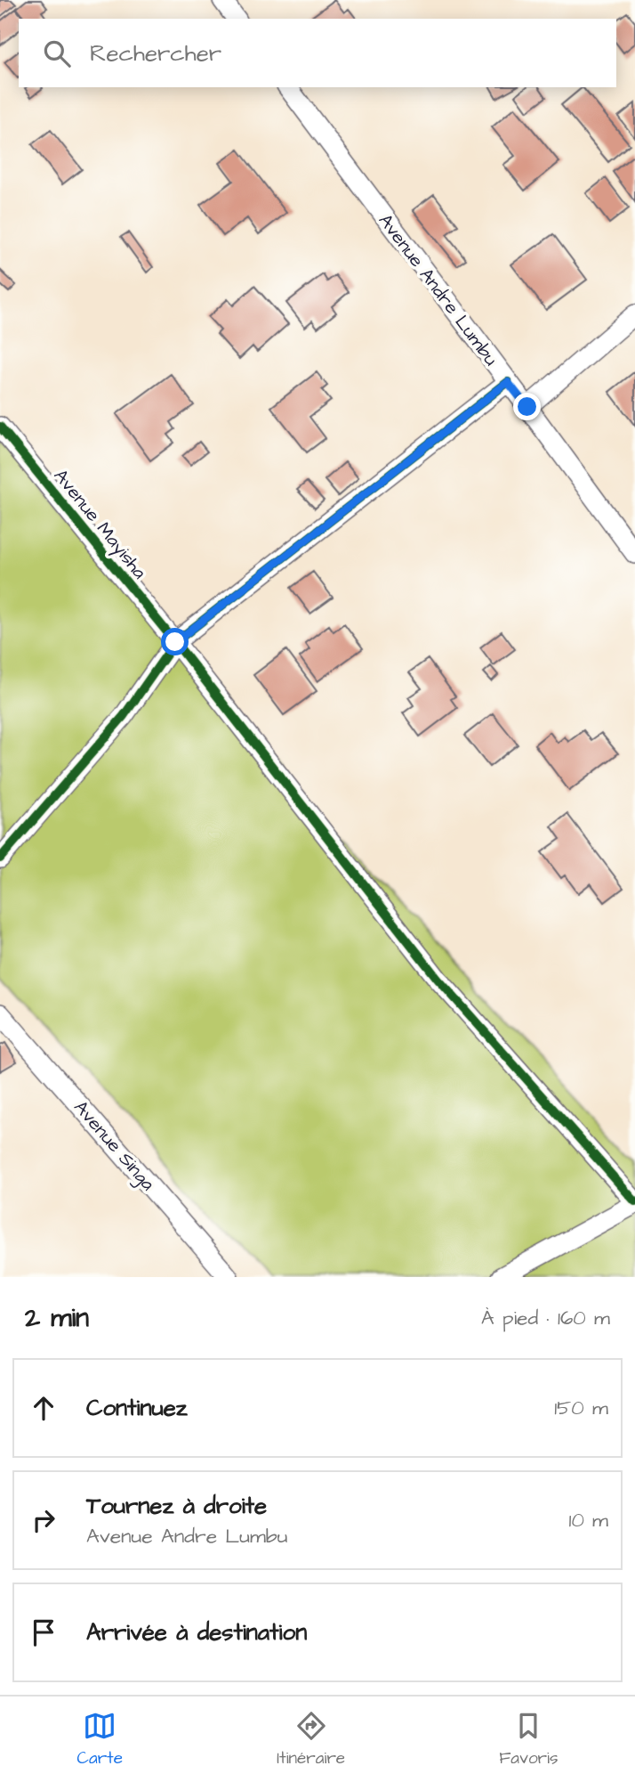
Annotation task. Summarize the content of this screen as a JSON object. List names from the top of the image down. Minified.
{"streets":{"street":["Avenue Andre Lumbu","Avenue Mayisha","Avenue Singa"]},"page":{"search":"Rechercher","heading":["2 min","À pied · 160 m"],"list":[["Continuez","150 m"],["Tournez à droite","Avenue Andre Lumbu","10 m"],"Arrivée à destination"],"nav":["Carte","Itinéraire","Favoris"]}}
